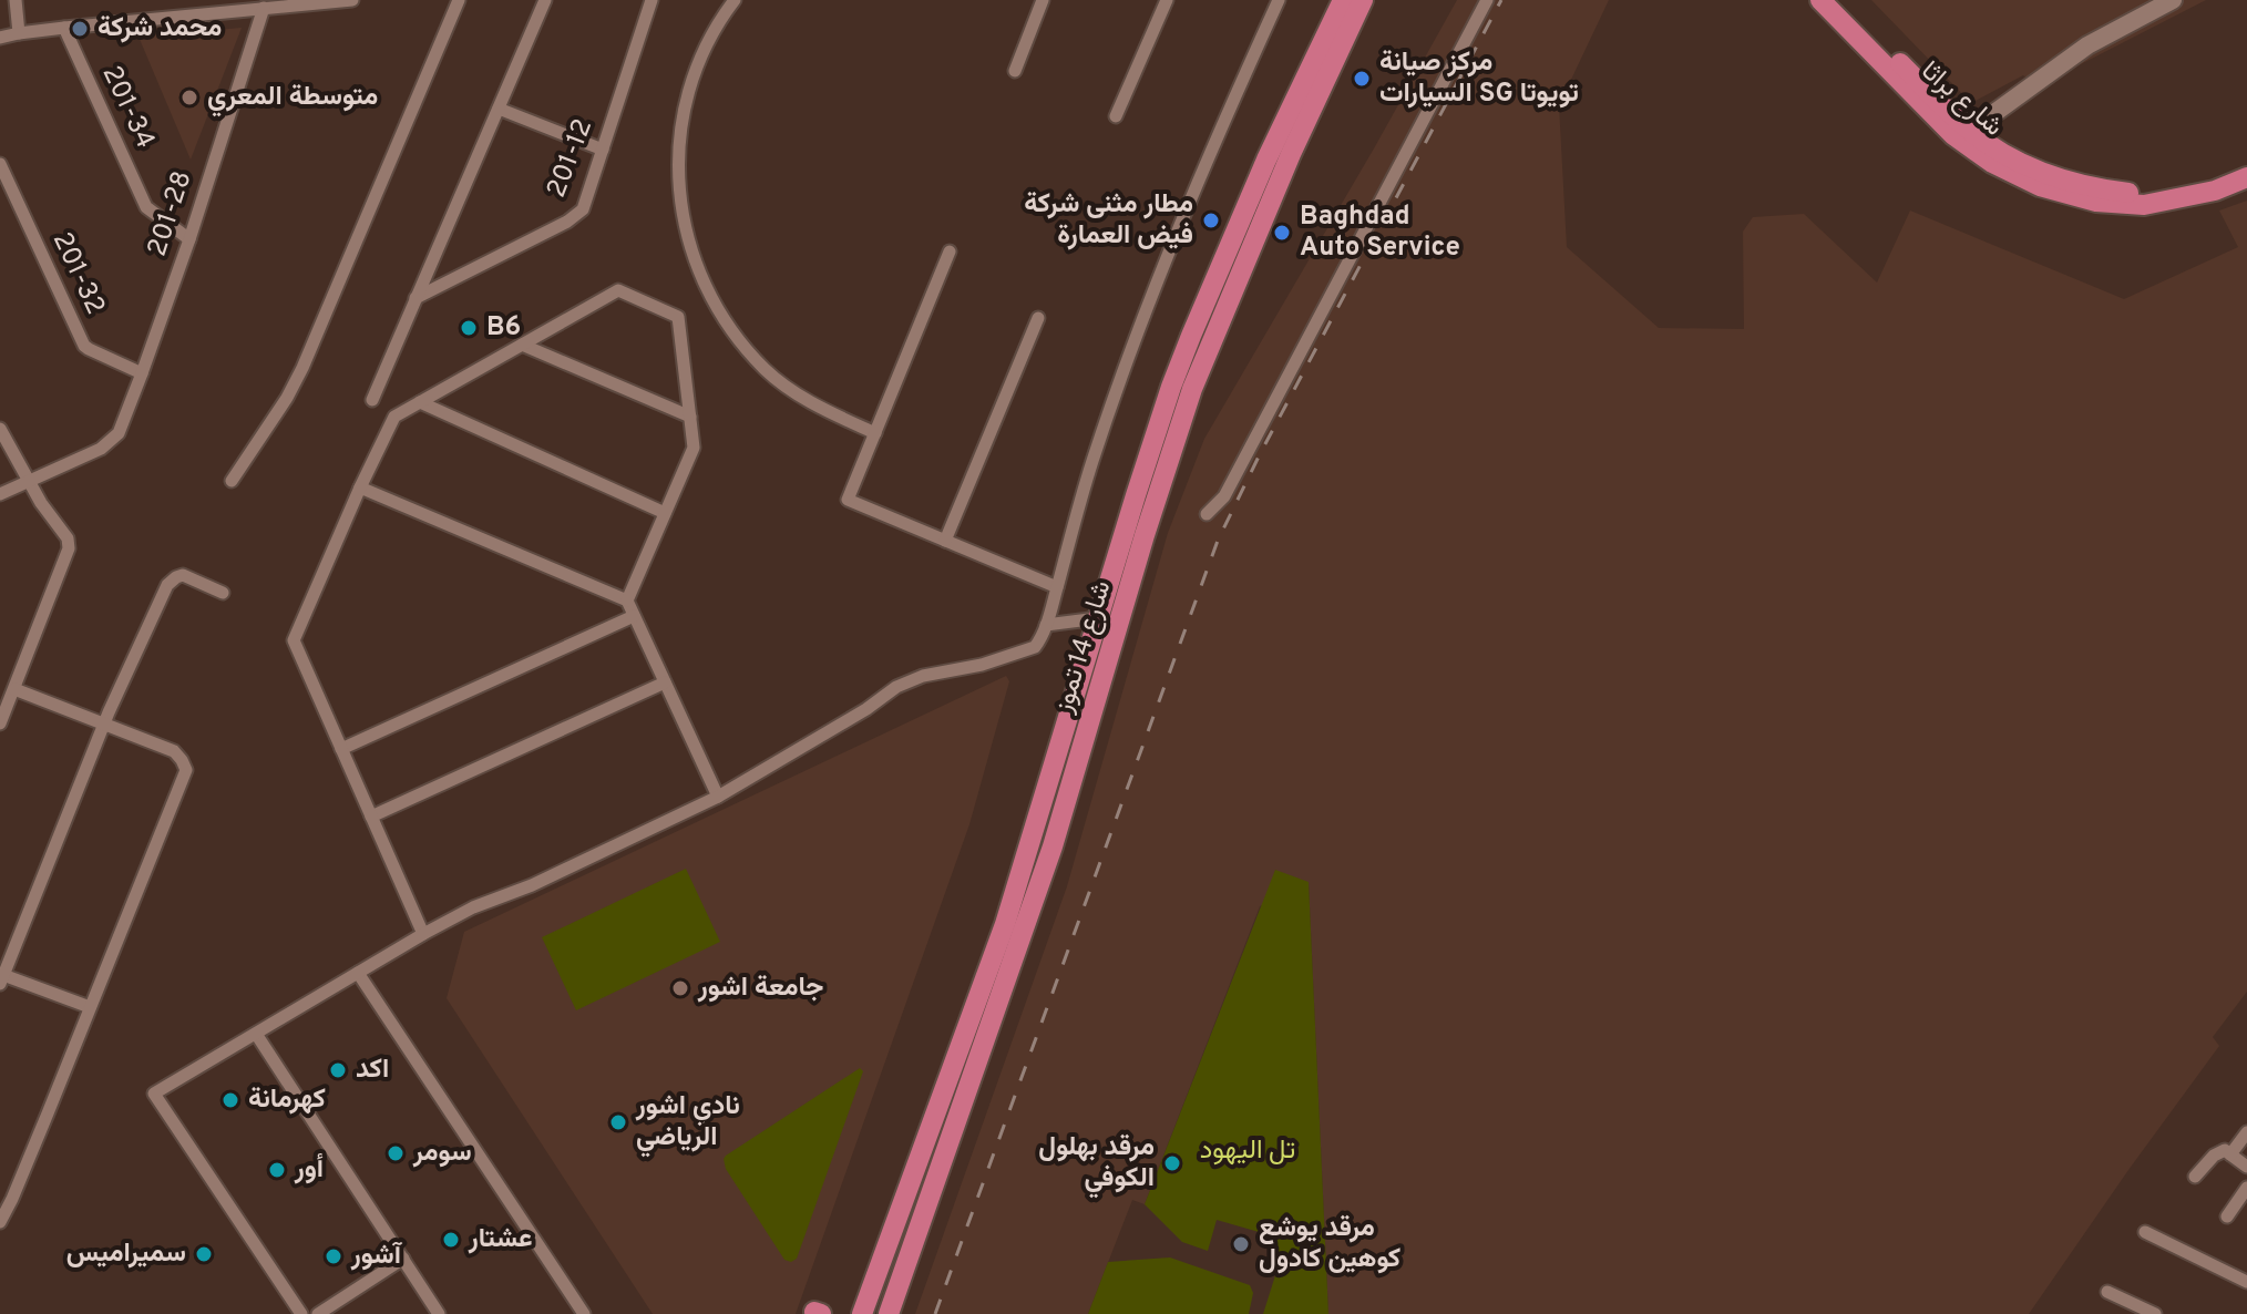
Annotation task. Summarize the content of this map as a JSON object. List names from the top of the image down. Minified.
{"streets":{"main road":["شارع براثا","شارع 14 تموز"],"street":["201-34","201-12","201-28","201-32"]},"crossings":[["201-34","201-28"],["201-28","201-32"]],"parks":["تل اليهود"],"places":["محمد شركة","مركز صيانة السيارات SG تويوتا","متوسطة المعري","مطار مثنى شركة فيض العمارة","Baghdad Auto Service","B6","جامعة اشور","اكد","كهرمانة","نادي اشور الرياضي","سومر","مرقد بهلول الكوفي","أور","عشتار","مرقد يوشع كوهين كادول","سميراميس","آشور"]}
